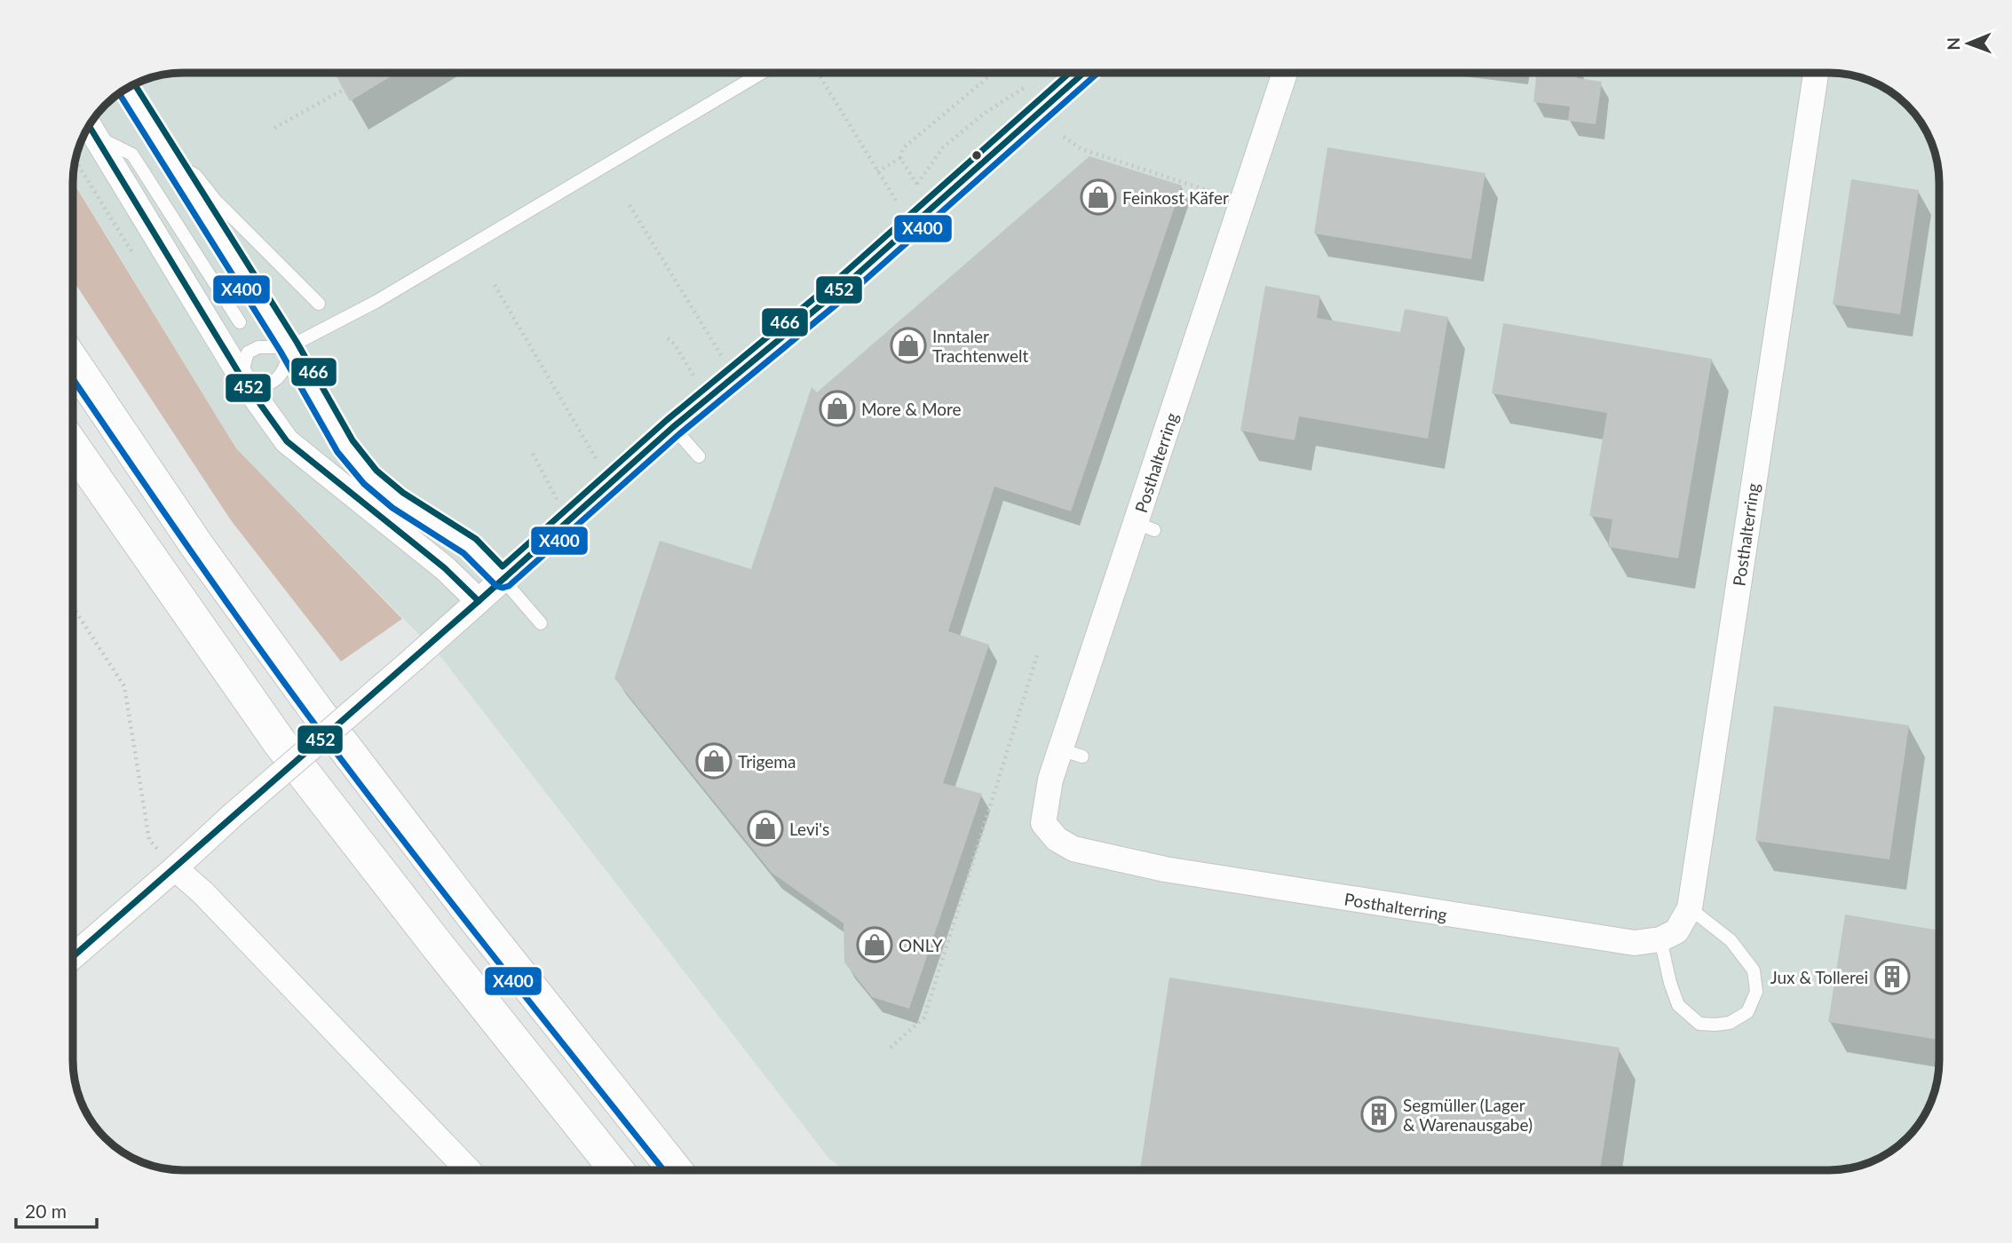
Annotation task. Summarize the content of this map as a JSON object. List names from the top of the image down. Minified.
{"streets":{"street":["Posthalterring"]},"places":{"shop":["Feinkost Käfer","Inntaler Trachtenwelt","More & More","Trigema","Levi's","ONLY"],"building":["Jux & Tollerei","Segmüller (Lager & Warenausgabe)"]},"lines":["transit line 452","transit line X400","transit line 466"],"scale_bar":"20 m","north":"left"}
